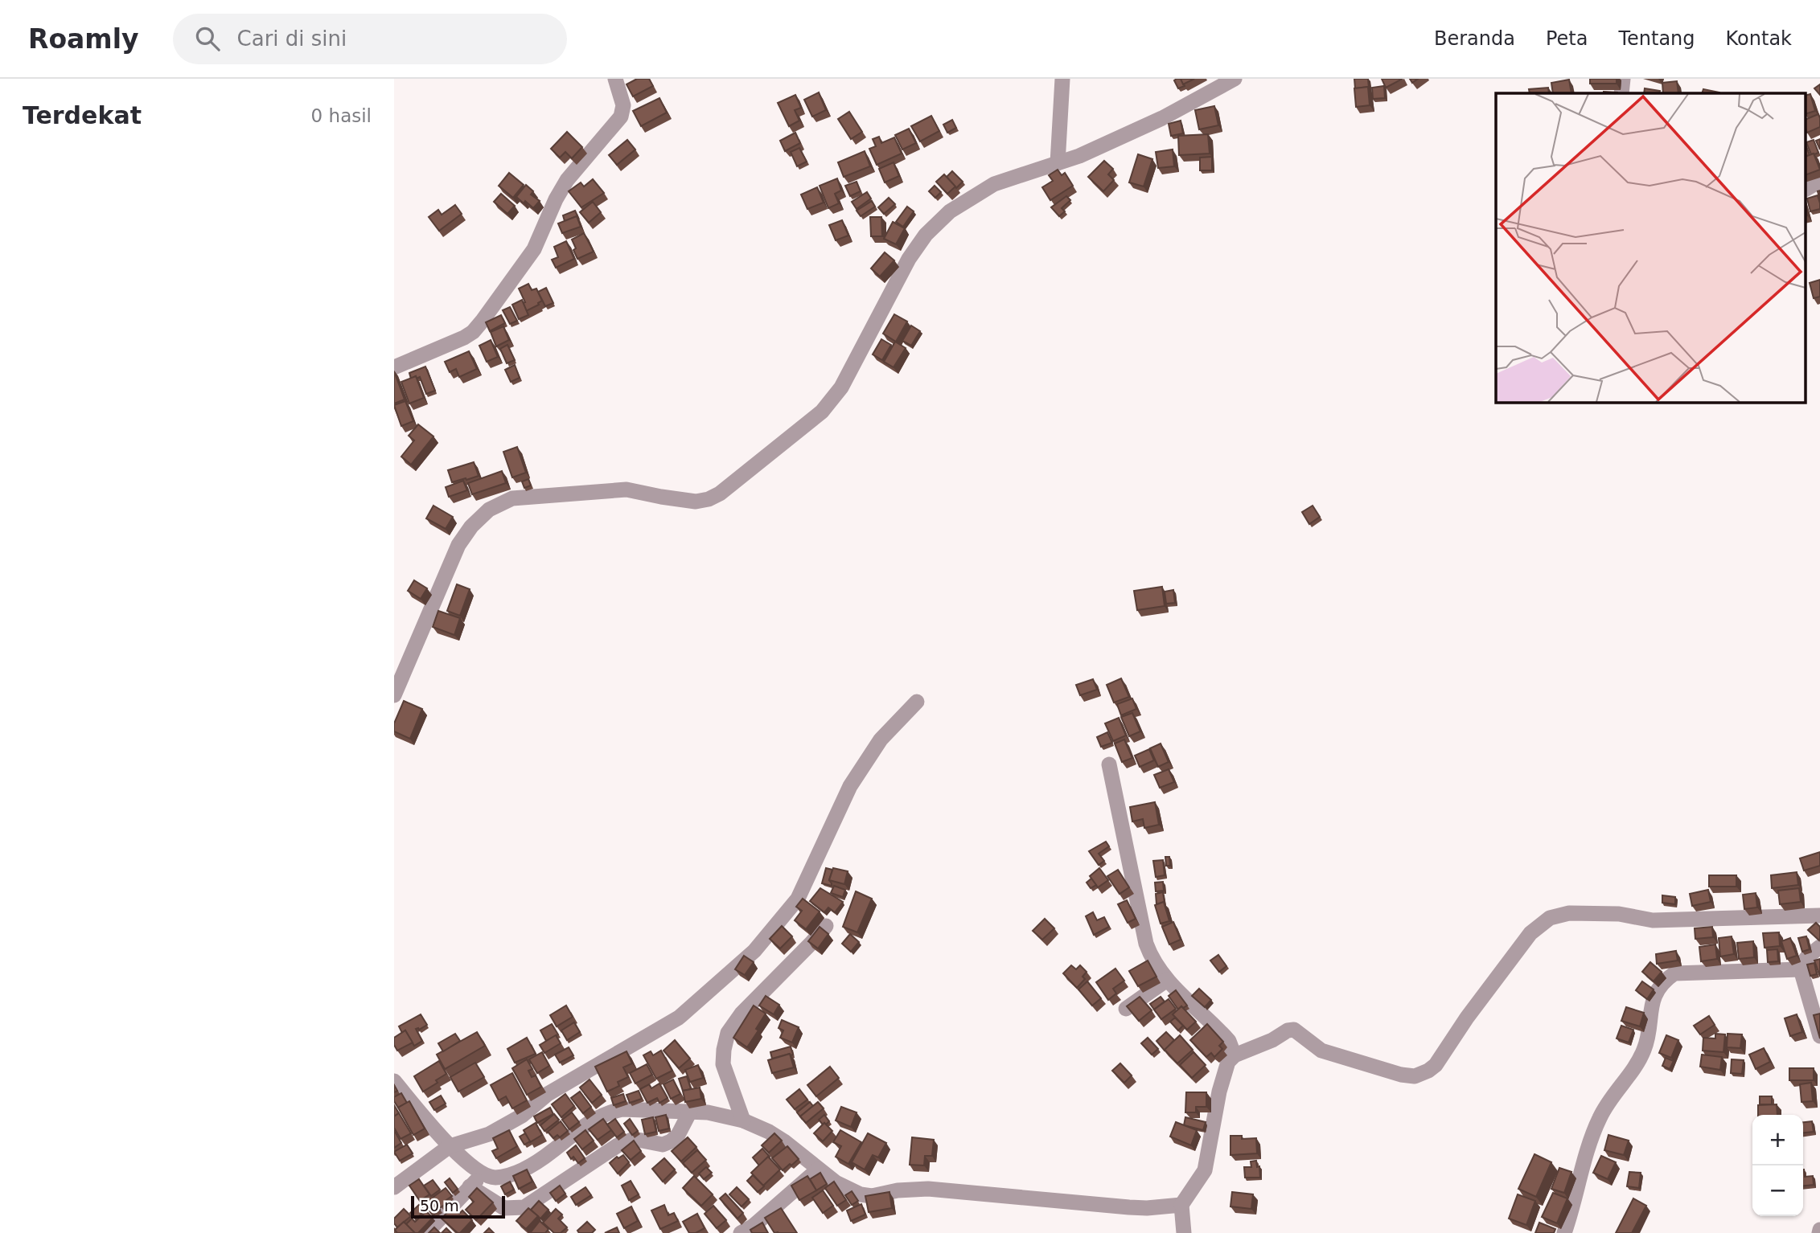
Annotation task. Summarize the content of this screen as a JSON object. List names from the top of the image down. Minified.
{"scale_bar":"50 m","page":{"header":"Roamly","search":"Cari di sini","nav":["Beranda","Peta","Tentang","Kontak"],"heading":["Terdekat","0 hasil"],"map_buttons":["+","−"],"scale":"50 m"}}
